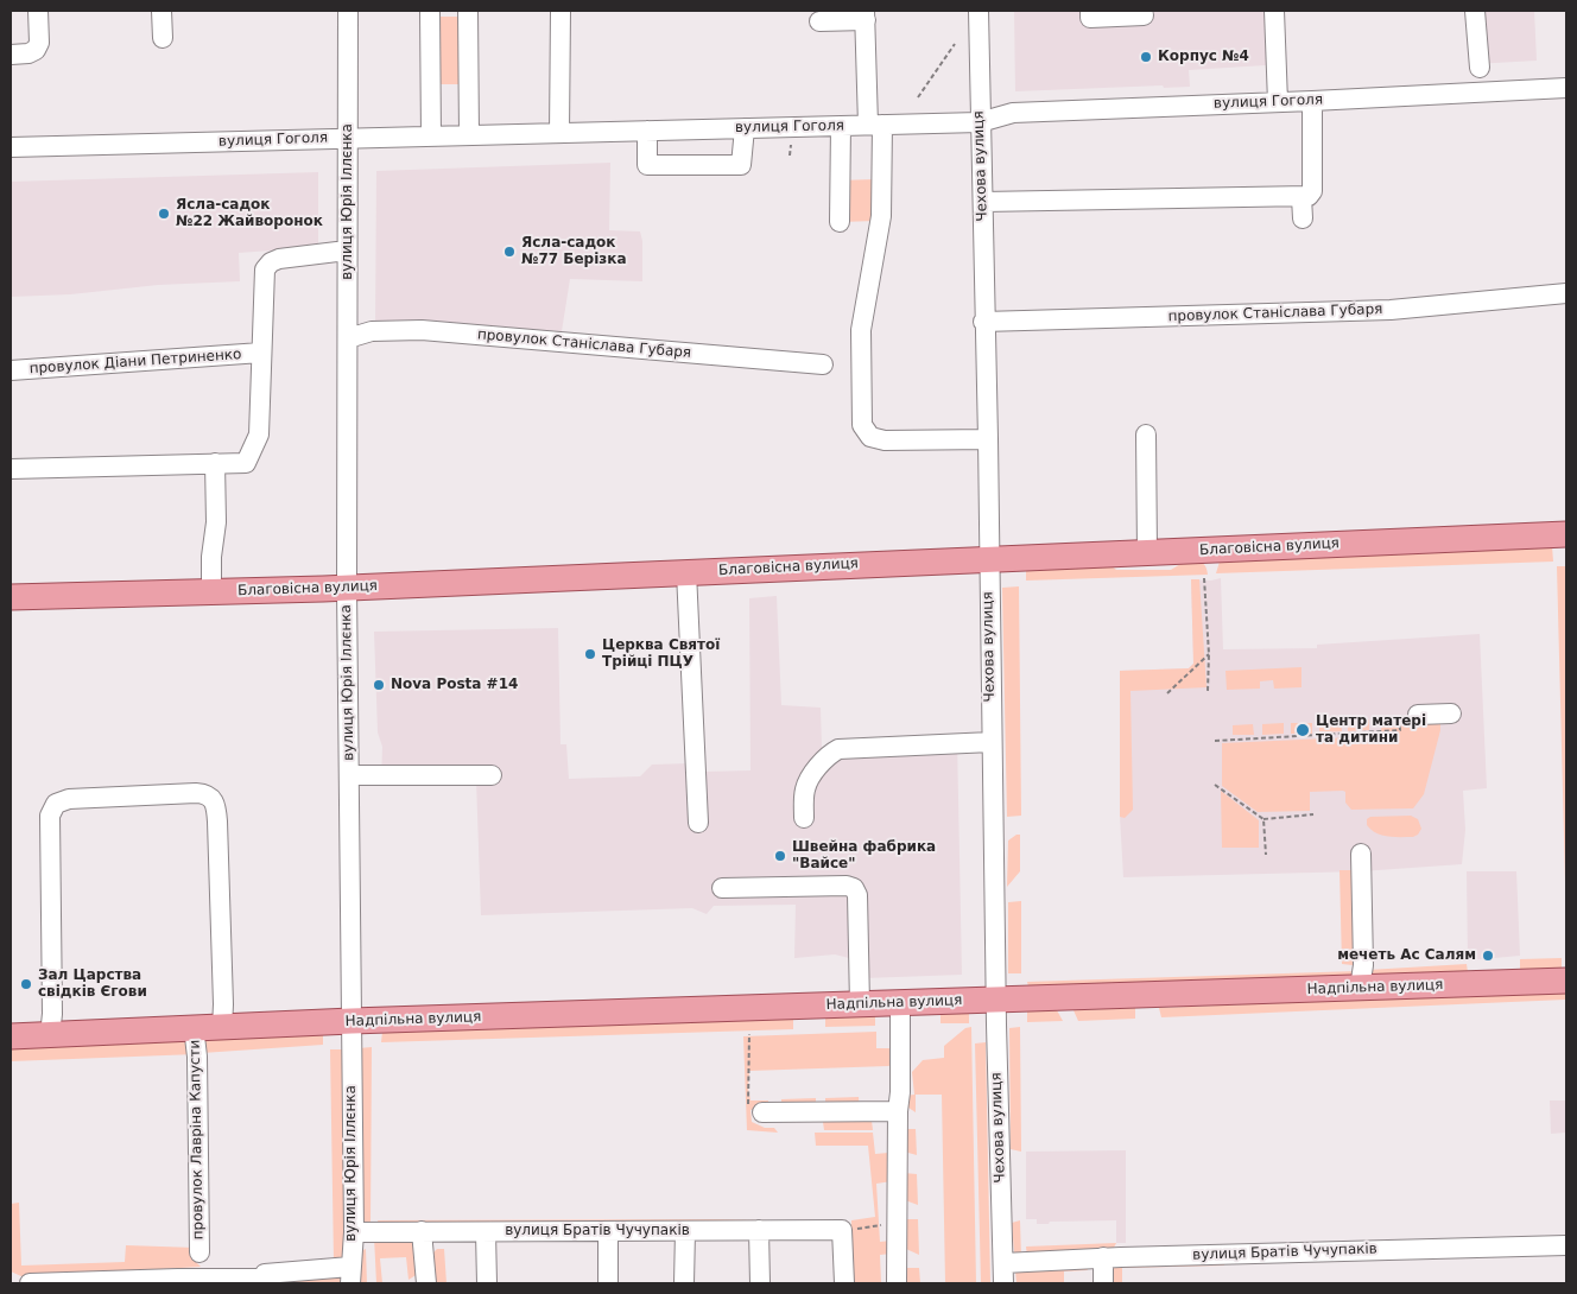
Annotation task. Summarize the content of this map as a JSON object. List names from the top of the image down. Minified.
{"streets":{"main road":["Благовісна вулиця","Надпільна вулиця"],"street":["вулиця Гоголя","Чехова вулиця","вулиця Юрія Іллєнка","провулок Станіслава Губаря","провулок Діани Петриненко","провулок Лавріна Капусти","вулиця Братів Чучупаків"]},"crossings":[["вулиця Гоголя","Чехова вулиця"],["вулиця Гоголя","вулиця Юрія Іллєнка"],["Чехова вулиця","провулок Станіслава Губаря"],["Чехова вулиця","Благовісна вулиця"],["Чехова вулиця","Надпільна вулиця"],["Чехова вулиця","вулиця Братів Чучупаків"],["вулиця Юрія Іллєнка","провулок Станіслава Губаря"],["вулиця Юрія Іллєнка","Благовісна вулиця"],["вулиця Юрія Іллєнка","Надпільна вулиця"],["вулиця Юрія Іллєнка","вулиця Братів Чучупаків"],["Надпільна вулиця","провулок Лавріна Капусти"]],"places":["Корпус №4","Ясла-садок №22 Жайворонок","Ясла-садок №77 Берізка","Церква Святої Трійці ПЦУ","Nova Posta #14","Центр матері та дитини","Швейна фабрика \"Вайсе\"","мечеть Ас Салям","Зал Царства свідків Єгови"]}
